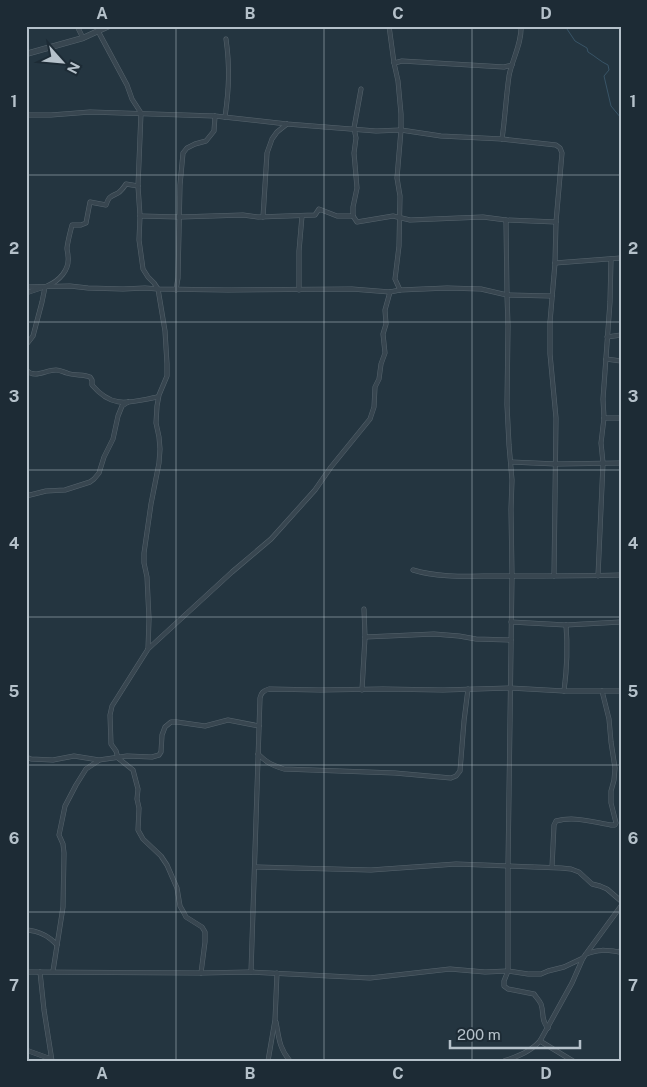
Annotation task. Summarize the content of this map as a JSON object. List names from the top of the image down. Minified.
{"scale_bar":"200 m","north":"bottom right","grid":{"columns":["A","B","C","D"],"rows":["1","2","3","4","5","6","7"]}}
